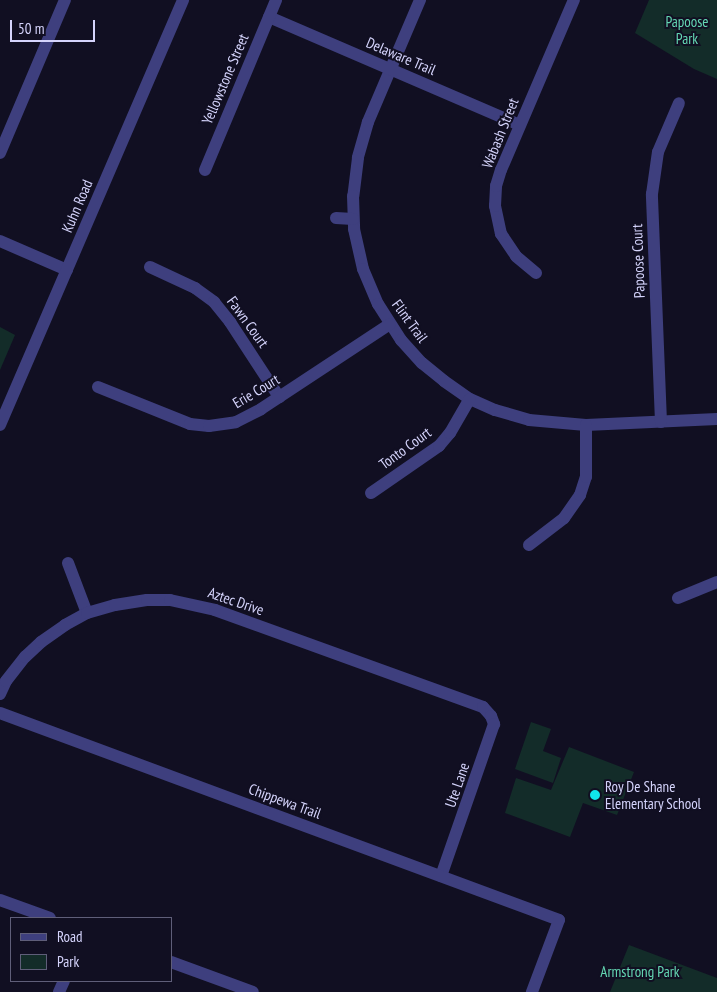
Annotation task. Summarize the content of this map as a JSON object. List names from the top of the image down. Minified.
{"streets":{"street":["Delaware Trail","Yellowstone Street","Wabash Street","Kuhn Road","Papoose Court","Flint Trail","Fawn Court","Erie Court","Tonto Court","Aztec Drive","Ute Lane","Chippewa Trail"]},"crossings":[["Delaware Trail","Yellowstone Street"],["Delaware Trail","Wabash Street"],["Delaware Trail","Flint Trail"],["Papoose Court","Flint Trail"],["Flint Trail","Erie Court"],["Flint Trail","Tonto Court"],["Fawn Court","Erie Court"],["Aztec Drive","Ute Lane"],["Ute Lane","Chippewa Trail"]],"parks":["Papoose Park","Armstrong Park"],"places":["Roy De Shane Elementary School"],"legend":["Road","Park"],"scale_bar":"50 m"}
